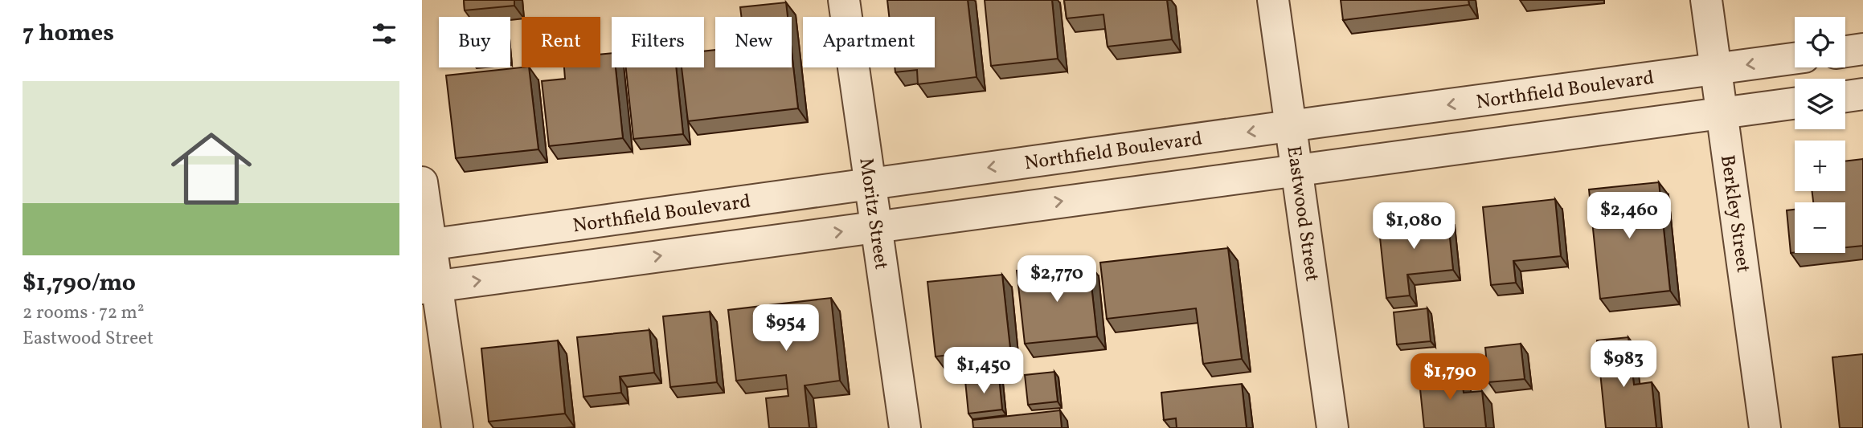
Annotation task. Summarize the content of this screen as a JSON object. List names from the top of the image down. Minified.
{"streets":{"street":["Northfield Boulevard","Moritz Street","Eastwood Street","Berkley Street"]},"crossings":[["Northfield Boulevard","Moritz Street"],["Northfield Boulevard","Eastwood Street"],["Northfield Boulevard","Berkley Street"]],"page":{"heading":"7 homes","map_buttons":["+","−"],"chip":["Buy","Rent","Filters","New","Apartment"],"list":[{"name":"$1,790/mo","note":"2 rooms · 72 m² · Eastwood Street"}],"price":["$2,460","$1,080","$2,770","$954","$983","$1,450","$1,790"]}}
